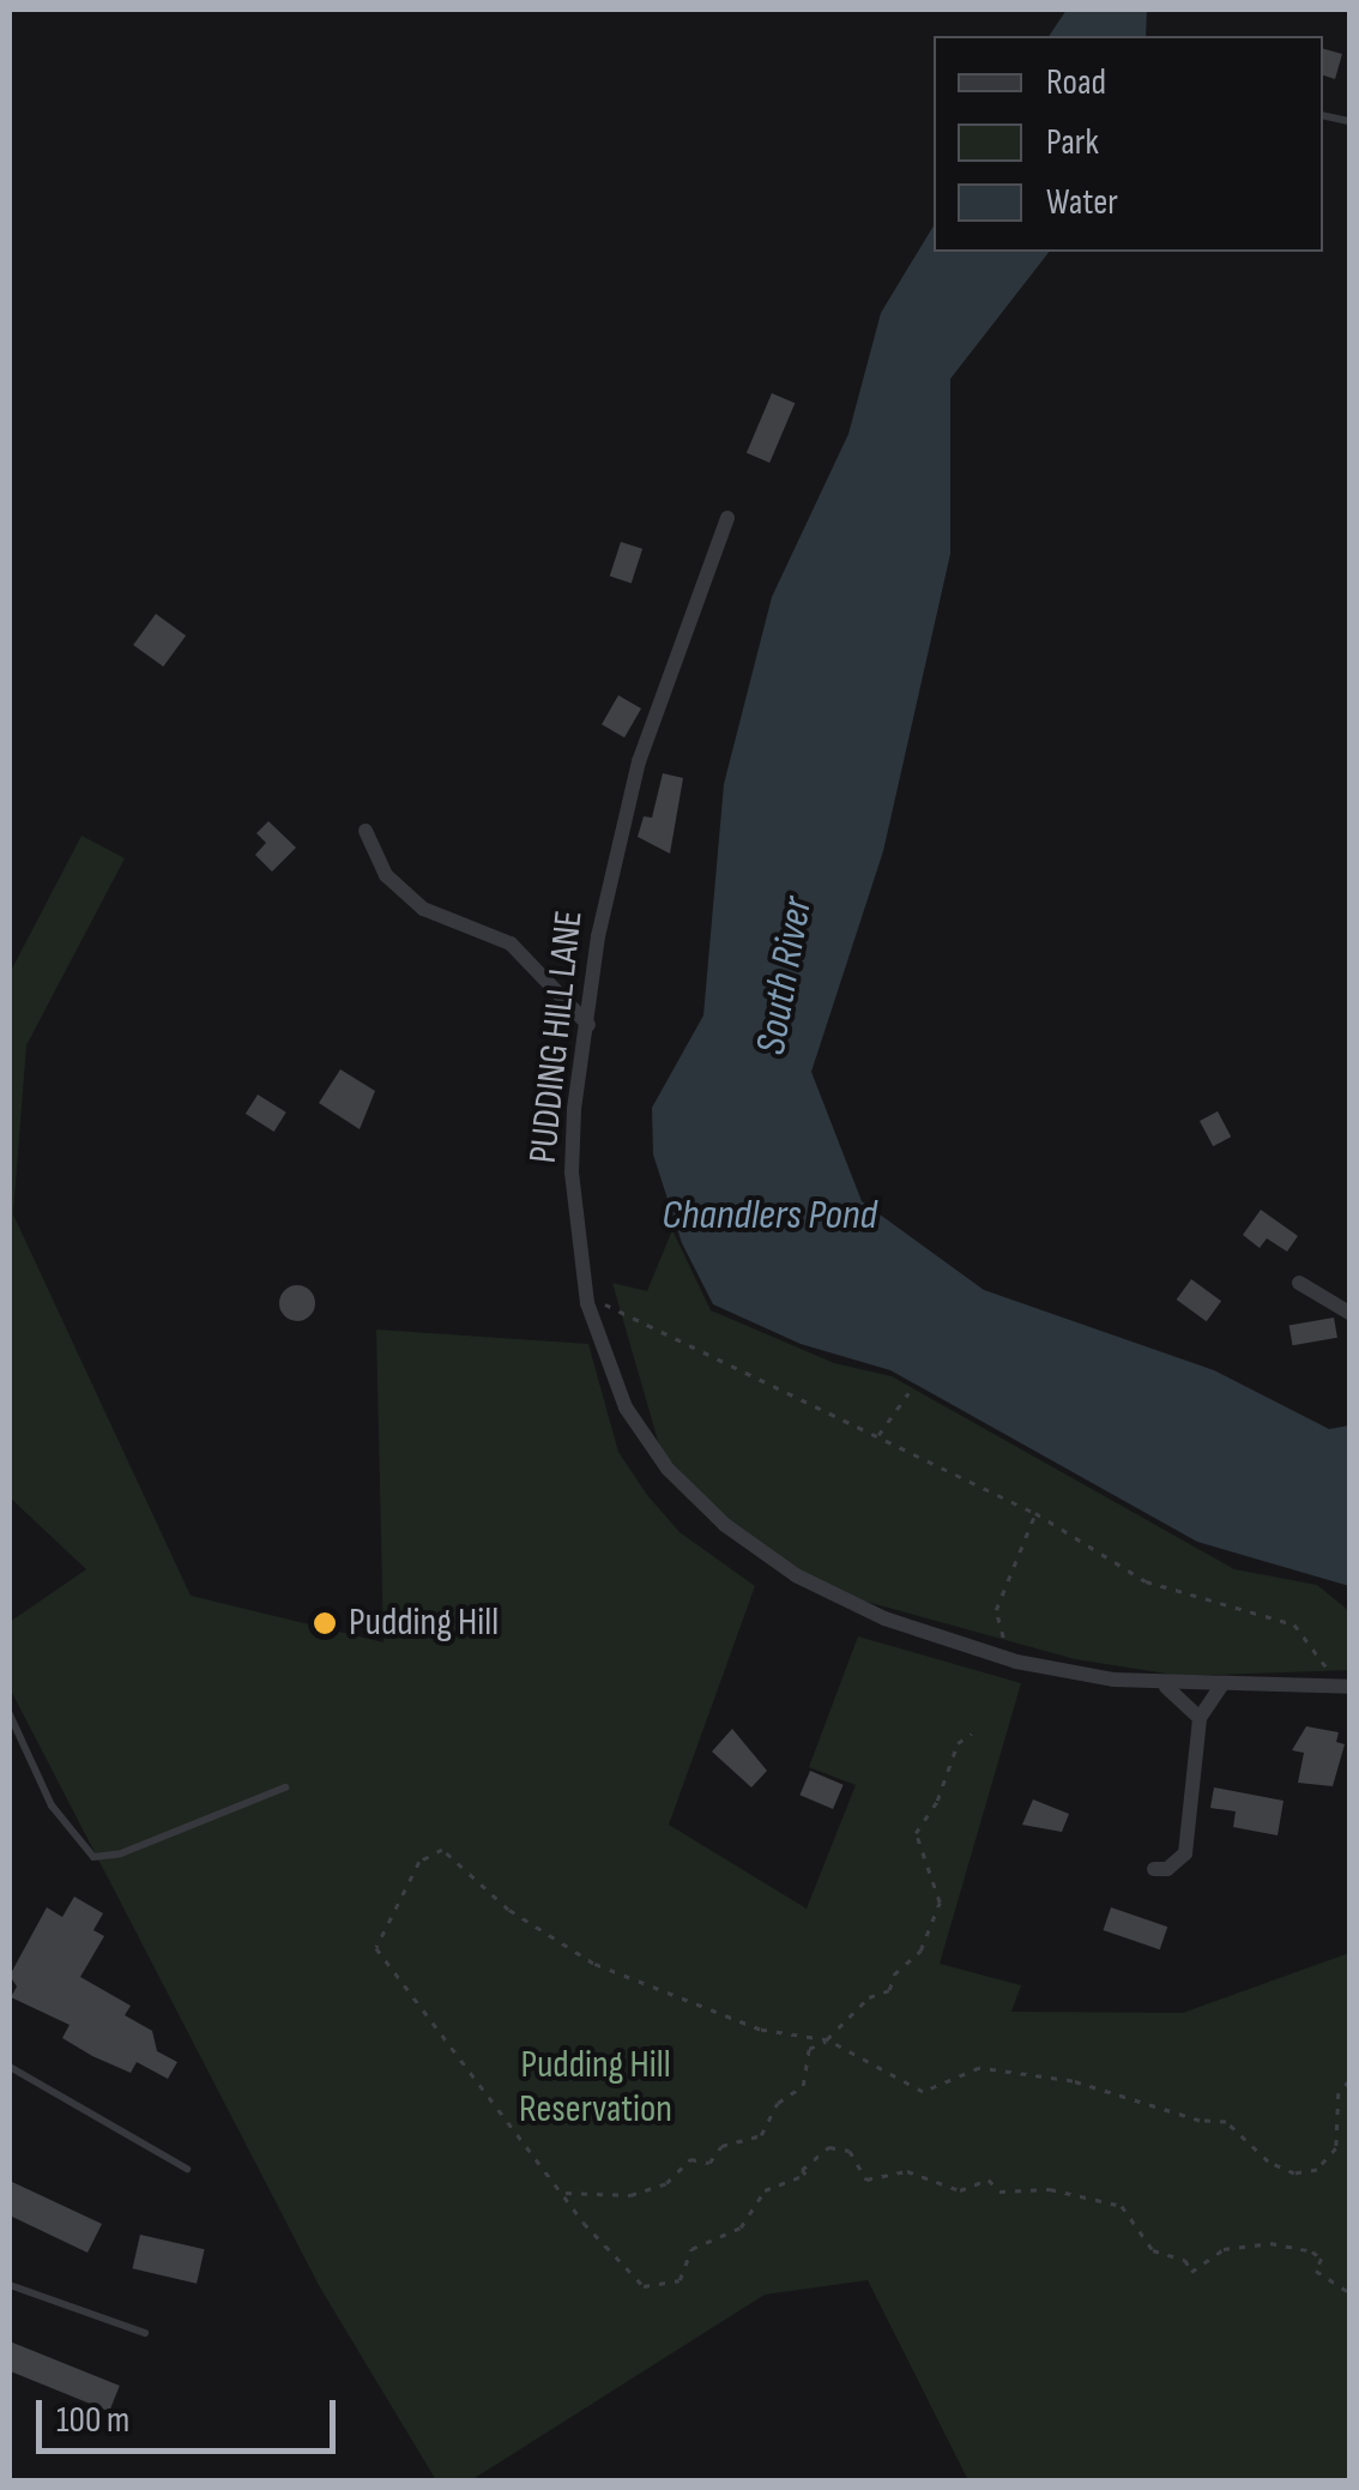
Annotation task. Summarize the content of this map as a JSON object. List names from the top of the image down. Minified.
{"streets":{"street":["PUDDING HILL LANE"]},"water":["South River","Chandlers Pond"],"parks":["Pudding Hill Reservation"],"places":["Pudding Hill"],"legend":["Road","Park","Water"],"scale_bar":"100 m"}
